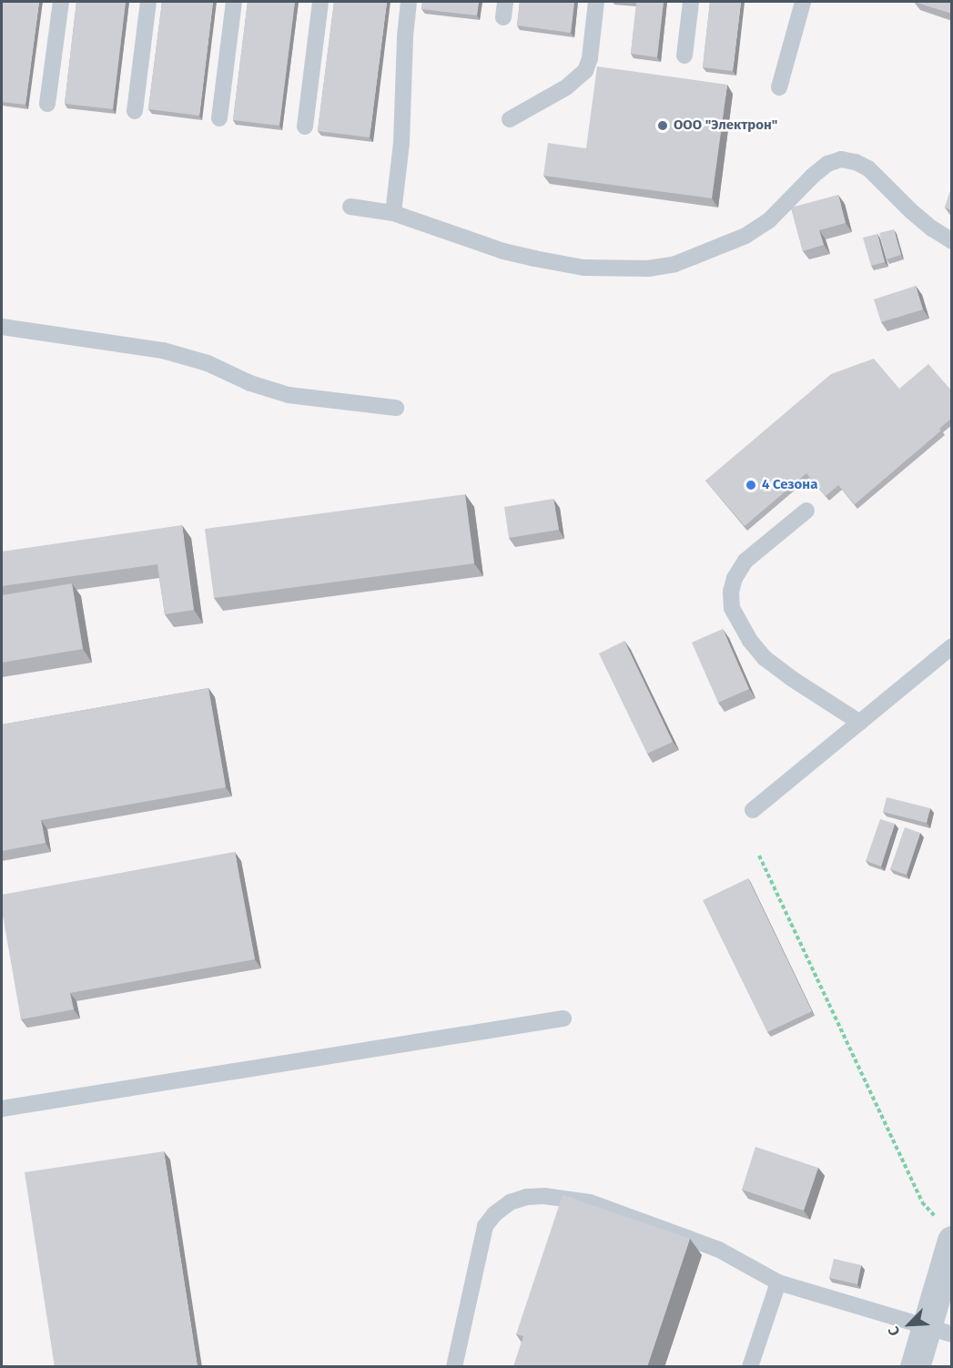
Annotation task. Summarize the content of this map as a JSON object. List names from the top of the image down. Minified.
{"places":["ООО \"Электрон\"","4 Сезона"],"north":"bottom left"}
